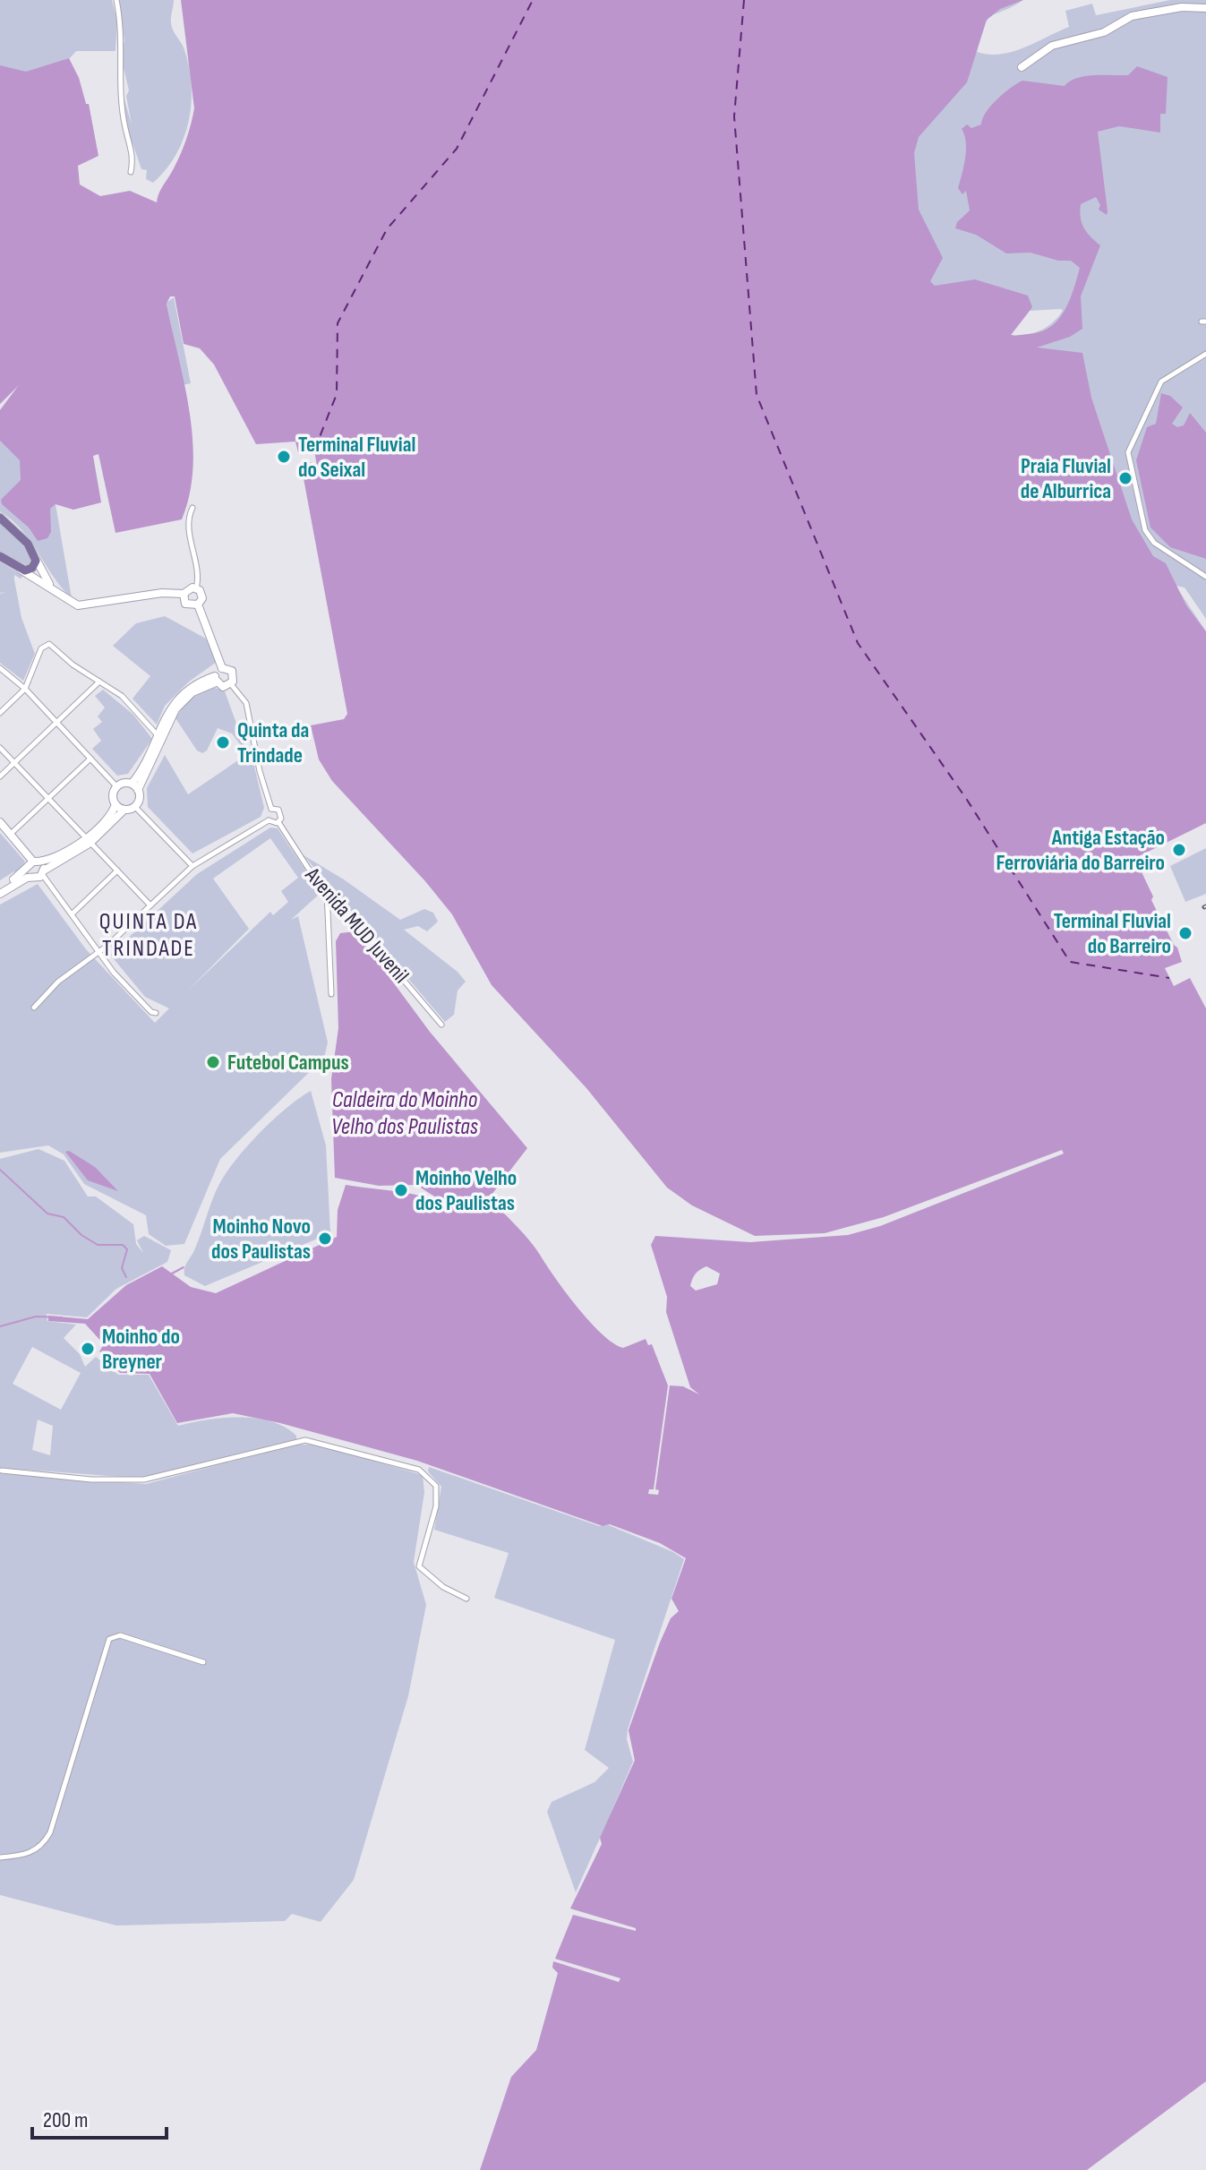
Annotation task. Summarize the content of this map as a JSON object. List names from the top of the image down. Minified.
{"streets":{"street":["Avenida MUD Juvenil"]},"districts":["QUINTA DA TRINDADE"],"water":["Caldeira do Moinho Velho dos Paulistas"],"places":["Terminal Fluvial do Seixal","Praia Fluvial de Alburrica","Quinta da Trindade","Antiga Estação Ferroviária do Barreiro","Terminal Fluvial do Barreiro","Futebol Campus","Moinho Velho dos Paulistas","Moinho Novo dos Paulistas","Moinho do Breyner"],"scale_bar":"200 m"}
